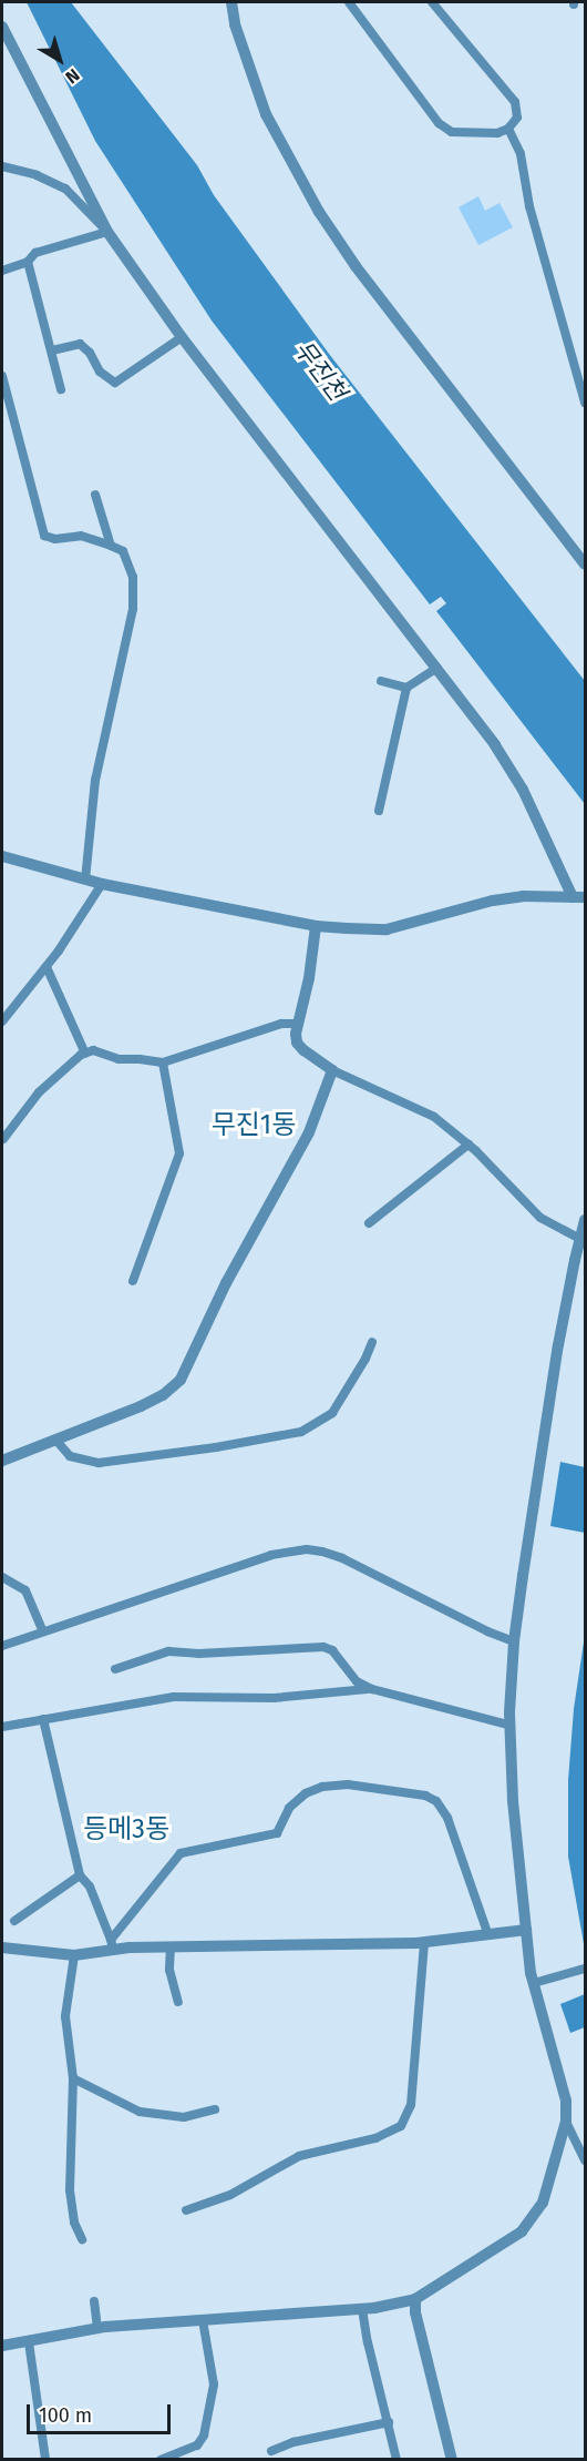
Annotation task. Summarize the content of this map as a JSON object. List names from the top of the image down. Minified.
{"districts":["무진1동","등메3동"],"water":["무진천"],"scale_bar":"100 m","north":"bottom right"}
